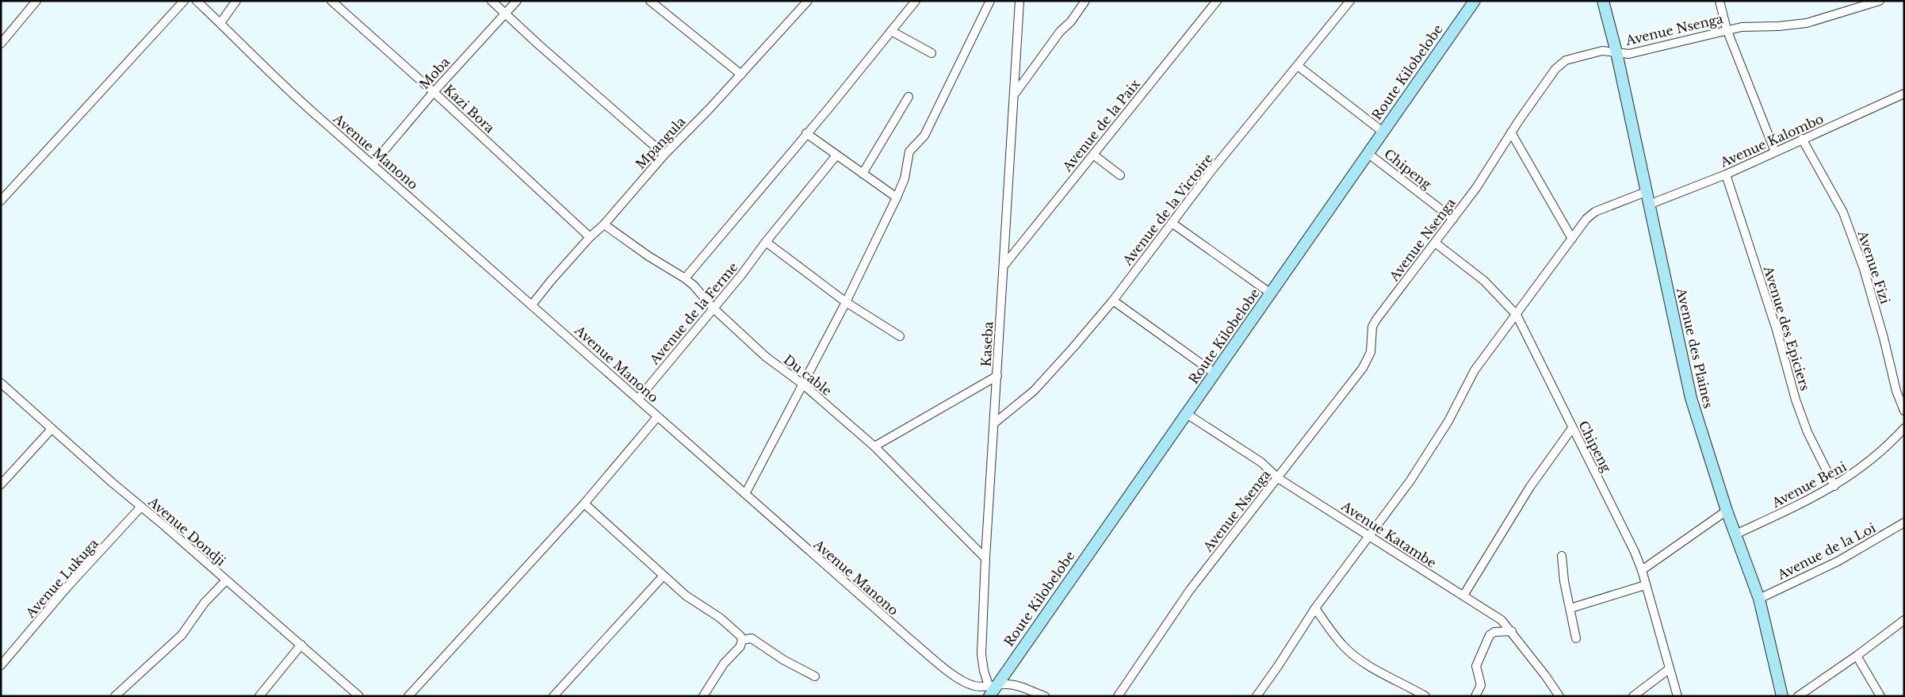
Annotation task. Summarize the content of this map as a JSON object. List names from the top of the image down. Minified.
{"streets":{"street":["Avenue Nsenga","Route Kilobelobe","Moba","Kazi Bora","Avenue de la Paix","Avenue Kalombo","Mpangula","Avenue Manono","Chipeng","Avenue de la Victoire","Avenue Fizi","Avenue de la Ferme","Avenue des Epiciers","Kaseba","Avenue des Plaines","Du cable","Avenue Beni","Avenue Dondji","Avenue Katambe","Avenue de la Loi","Avenue Lukuga"]},"crossings":[["Avenue Nsenga","Chipeng"],["Avenue Nsenga","Avenue des Plaines"],["Avenue Nsenga","Avenue Katambe"],["Route Kilobelobe","Avenue Manono"],["Route Kilobelobe","Chipeng"],["Route Kilobelobe","Kaseba"],["Route Kilobelobe","Avenue Katambe"],["Moba","Kazi Bora"],["Moba","Avenue Manono"],["Kazi Bora","Mpangula"],["Avenue de la Paix","Kaseba"],["Avenue Kalombo","Avenue Fizi"],["Avenue Kalombo","Avenue des Epiciers"],["Avenue Kalombo","Avenue des Plaines"],["Mpangula","Avenue Manono"],["Mpangula","Du cable"],["Avenue Manono","Avenue de la Ferme"],["Avenue Manono","Kaseba"],["Chipeng","Avenue de la Victoire"],["Avenue de la Victoire","Kaseba"],["Avenue de la Ferme","Du cable"],["Avenue des Epiciers","Avenue Beni"],["Kaseba","Du cable"],["Avenue des Plaines","Avenue Beni"],["Avenue des Plaines","Avenue de la Loi"],["Avenue Dondji","Avenue Lukuga"]]}
